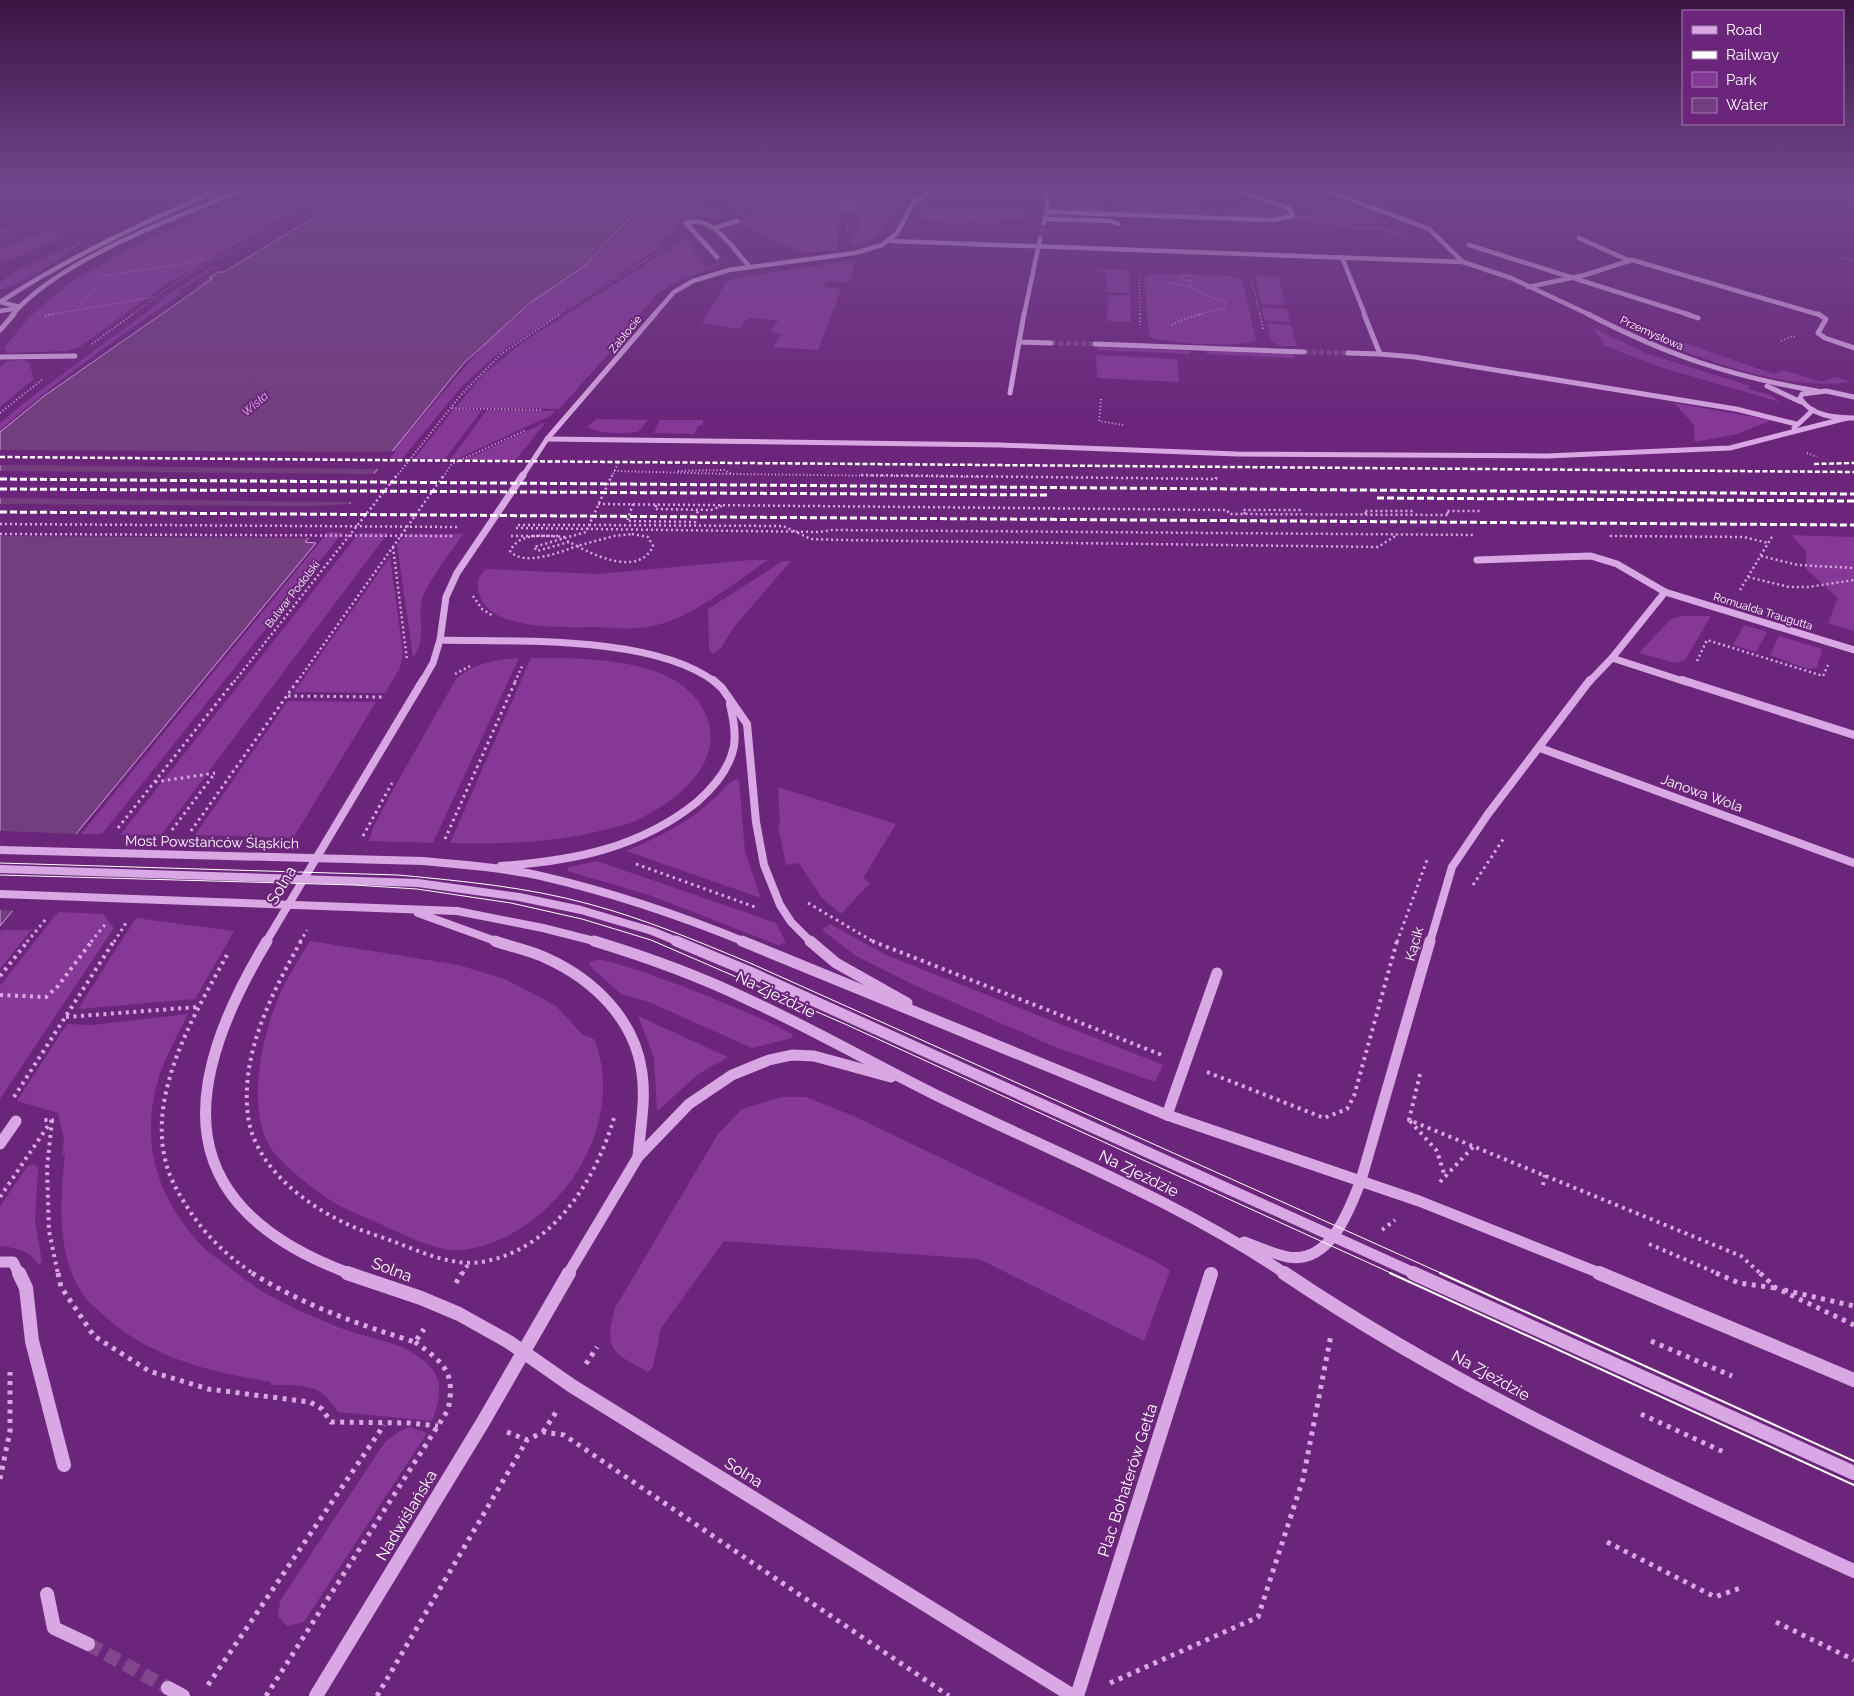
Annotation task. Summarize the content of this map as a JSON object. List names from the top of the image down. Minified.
{"streets":{"street":["Przemysłowa","Zabłocie","Romualda Traugutta","Janowa Wola","Most Powstańców Śląskich","Solna","Kącik","Na Zjeździe","Plac Bohaterów Getta","Nadwiślańska"],"path":["Bulwar Podolski"]},"crossings":[["Zabłocie","Solna"],["Romualda Traugutta","Kącik"],["Janowa Wola","Kącik"],["Solna","Plac Bohaterów Getta"],["Solna","Nadwiślańska"],["Kącik","Na Zjeździe"]],"water":["Wisła"],"legend":["Road","Railway","Park","Water"]}
